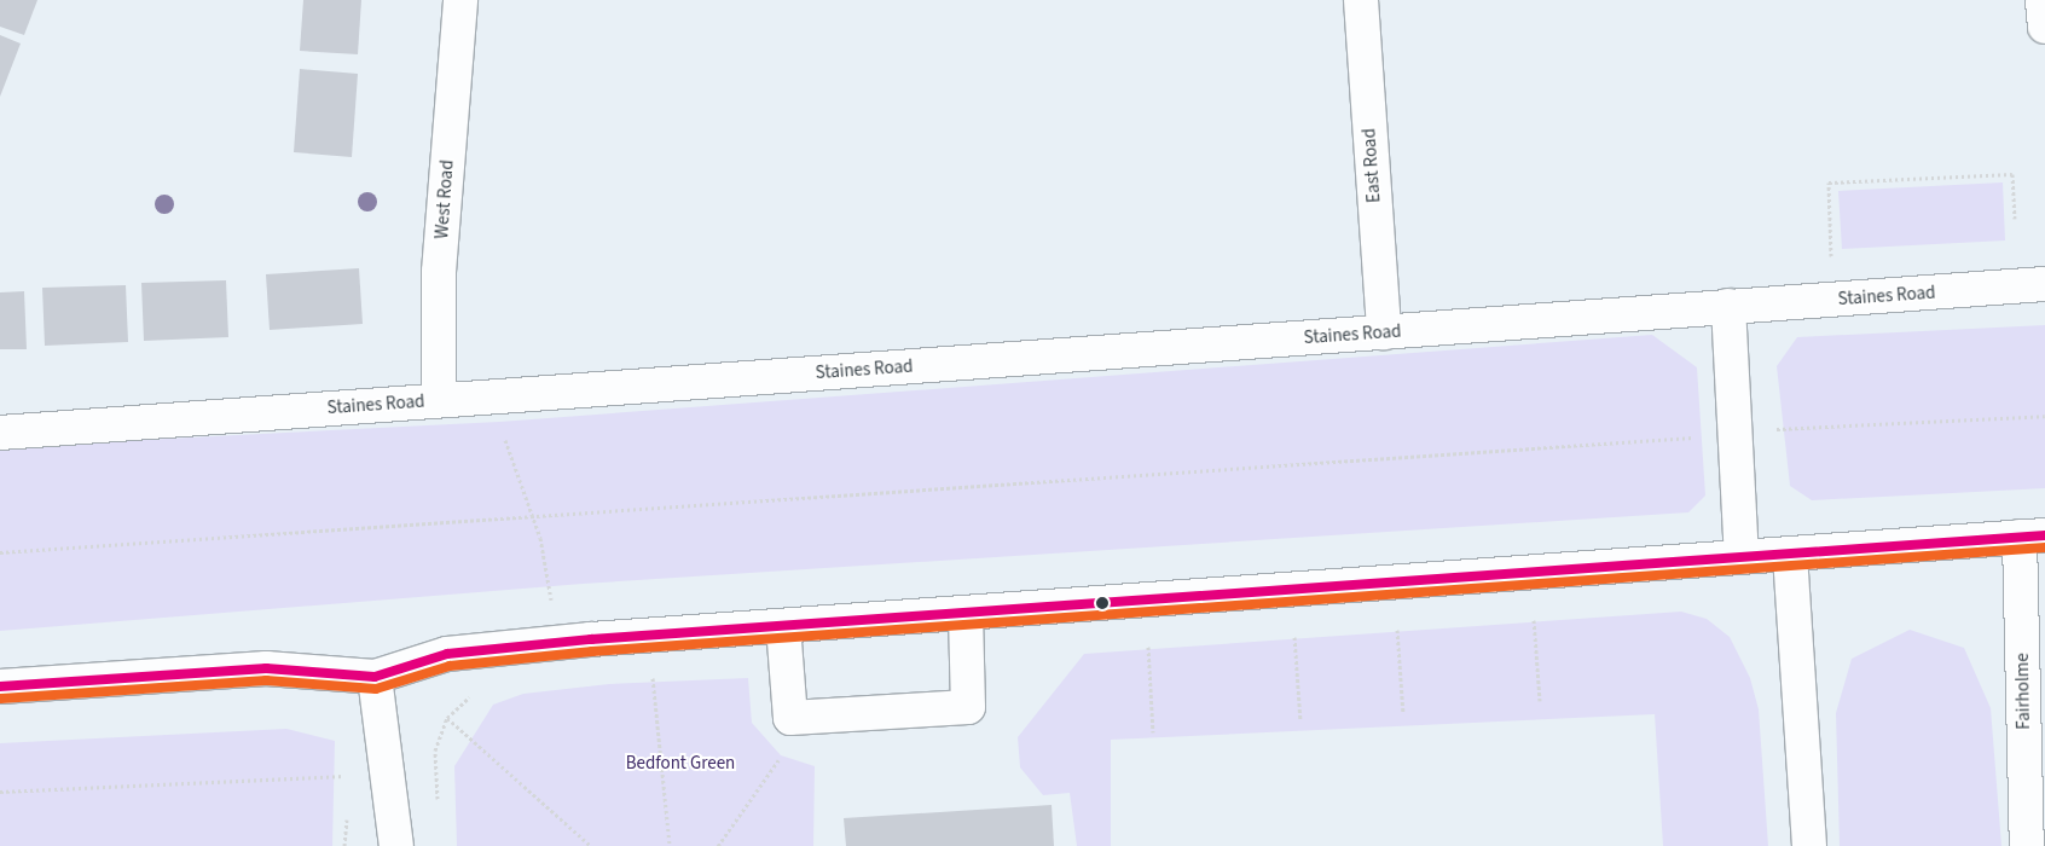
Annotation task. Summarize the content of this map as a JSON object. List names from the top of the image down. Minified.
{"streets":{"street":["East Road","West Road","Staines Road","Fairholme"]},"crossings":[["East Road","Staines Road"],["West Road","Staines Road"]],"parks":["Bedfont Green"]}
